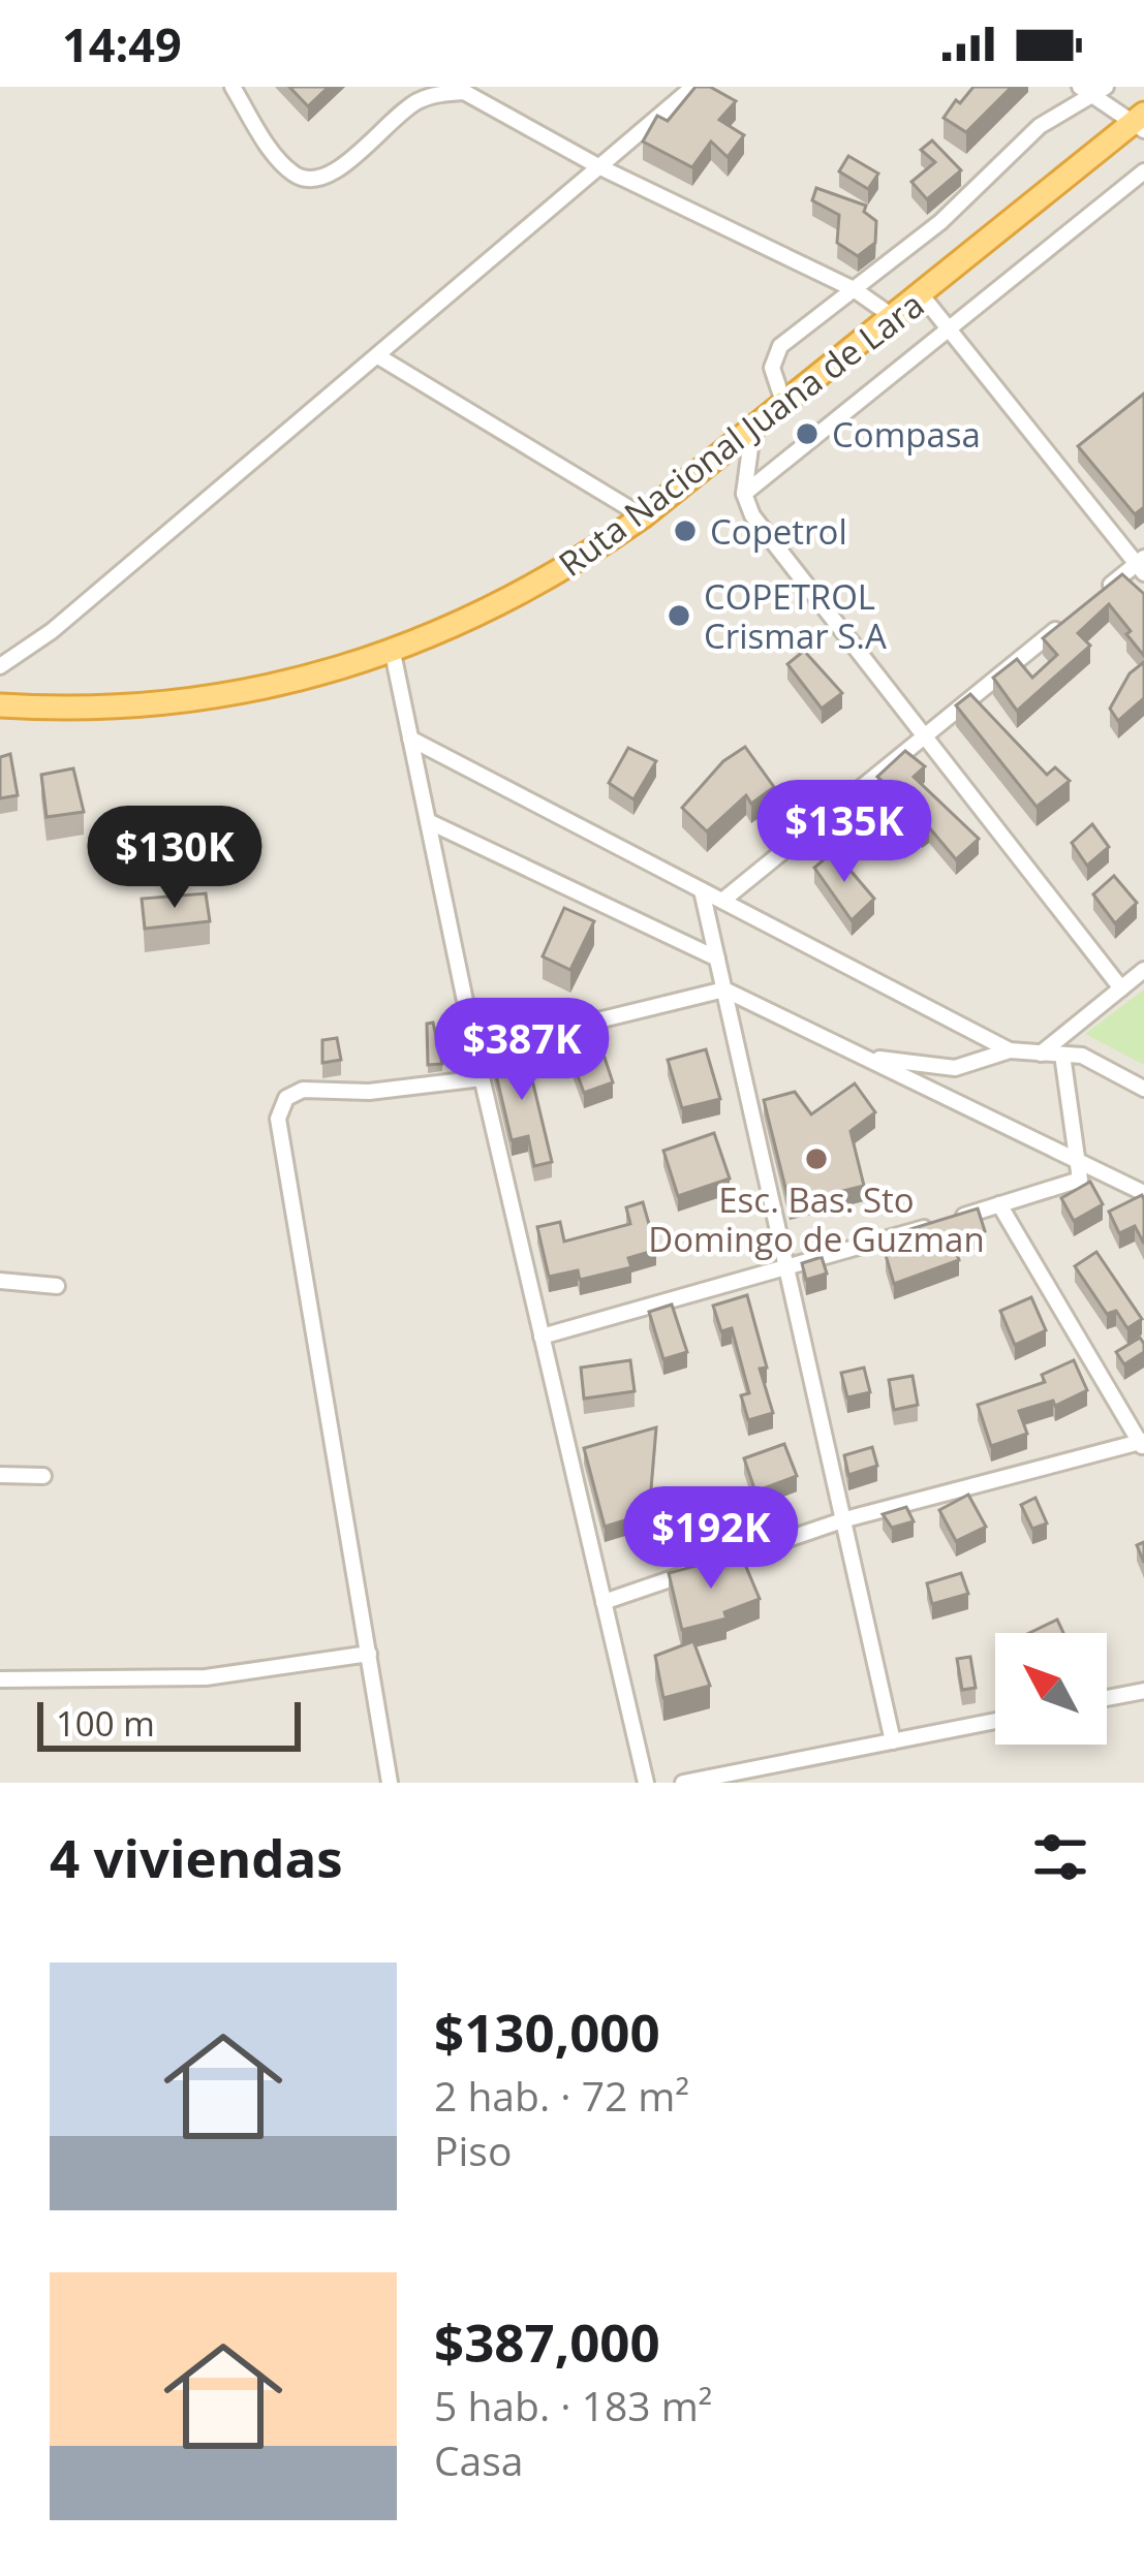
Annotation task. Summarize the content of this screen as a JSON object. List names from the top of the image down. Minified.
{"streets":{"highway":["Ruta Nacional Juana de Lara"]},"places":["Compasa","Copetrol","COPETROL Crismar S.A","Esc. Bas. Sto Domingo de Guzman"],"scale_bar":"100 m","north":"top left","page":{"status":"14:49","price":["$135K","$130K","$387K","$192K"],"scale":"100 m","heading":"4 viviendas","list":[{"name":"$130,000","note":"2 hab. · 72 m² · Piso"},{"name":"$387,000","note":"5 hab. · 183 m² · Casa"}]}}
